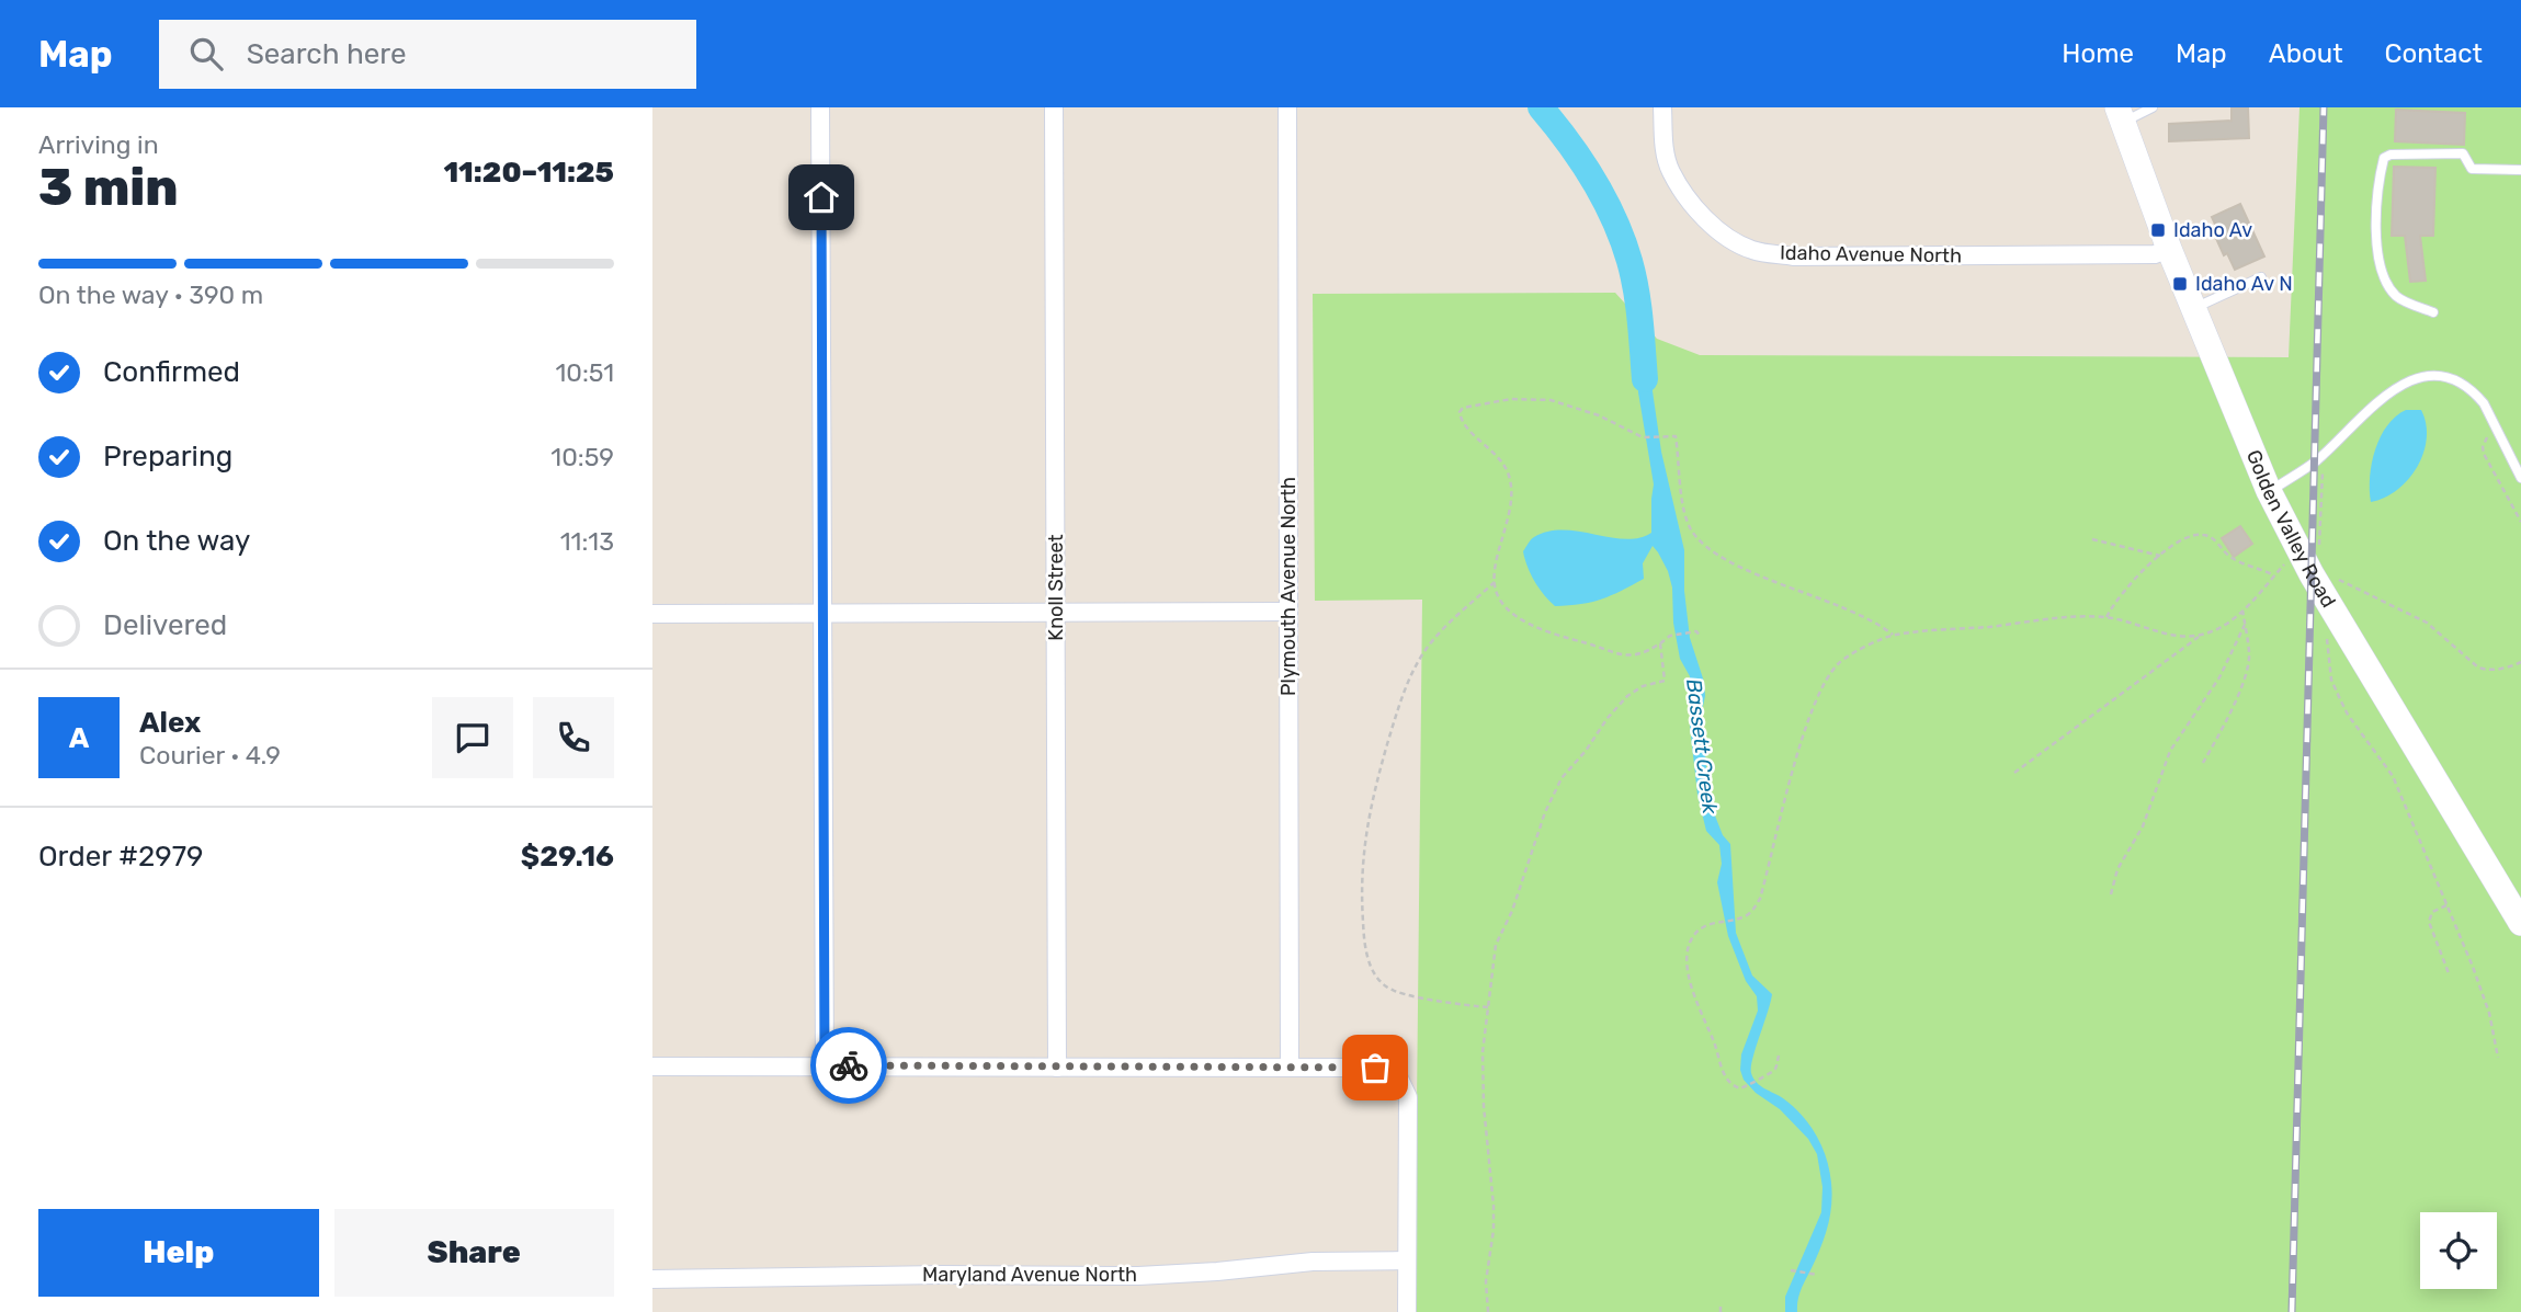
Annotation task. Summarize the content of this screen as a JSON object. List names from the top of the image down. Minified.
{"streets":{"street":["Idaho Avenue North","Golden Valley Road","Plymouth Avenue North","Knoll Street","Maryland Avenue North"]},"crossings":[["Idaho Avenue North","Golden Valley Road"]],"water":["Bassett Creek"],"places":{"transit":["Idaho Av","Idaho Av N"]},"page":{"header":"Map","search":"Search here","nav":["Home","Map","About","Contact"],"heading":["3 min","Arriving in","11:20–11:25"],"panel":["Alex","Courier · 4.9","Order #2979","$29.16"],"bar":"On the way · 390 m","list":[["Confirmed","10:51"],["Preparing","10:59"],["On the way","11:13"],"Delivered"],"round":"A","buttons":["Help","Share"]}}
